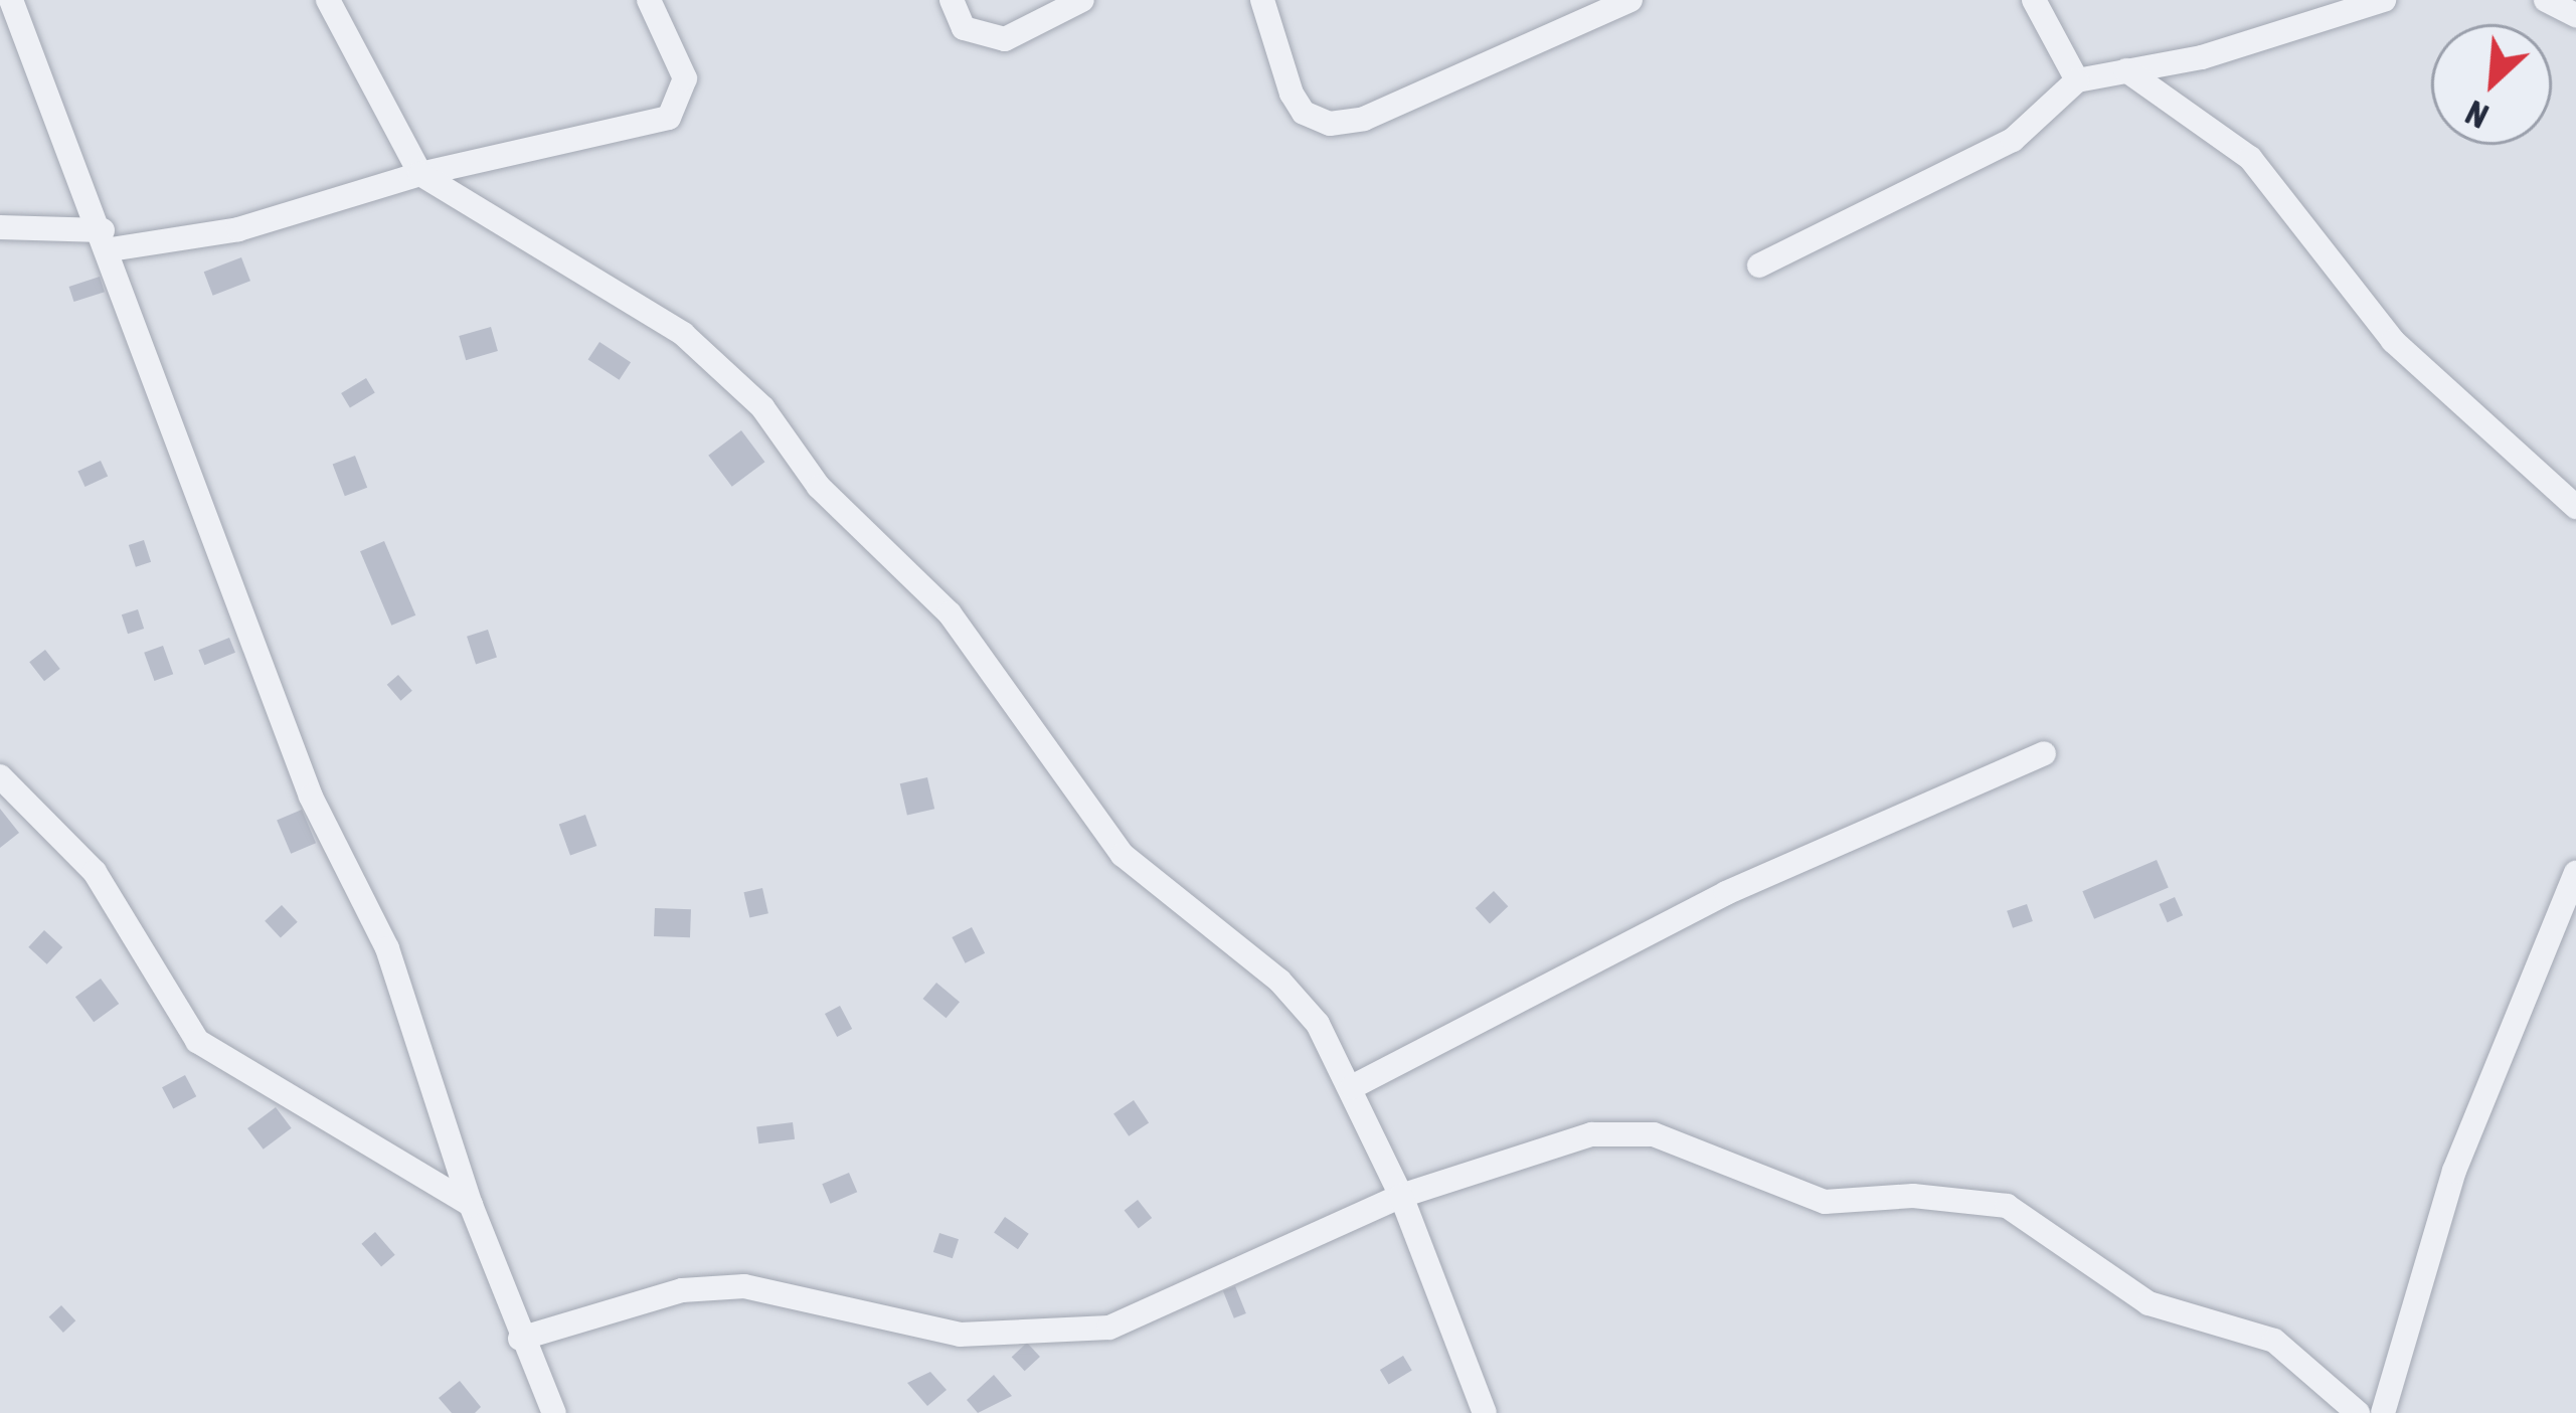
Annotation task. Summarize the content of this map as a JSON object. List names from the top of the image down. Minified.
{"north":"bottom left"}
